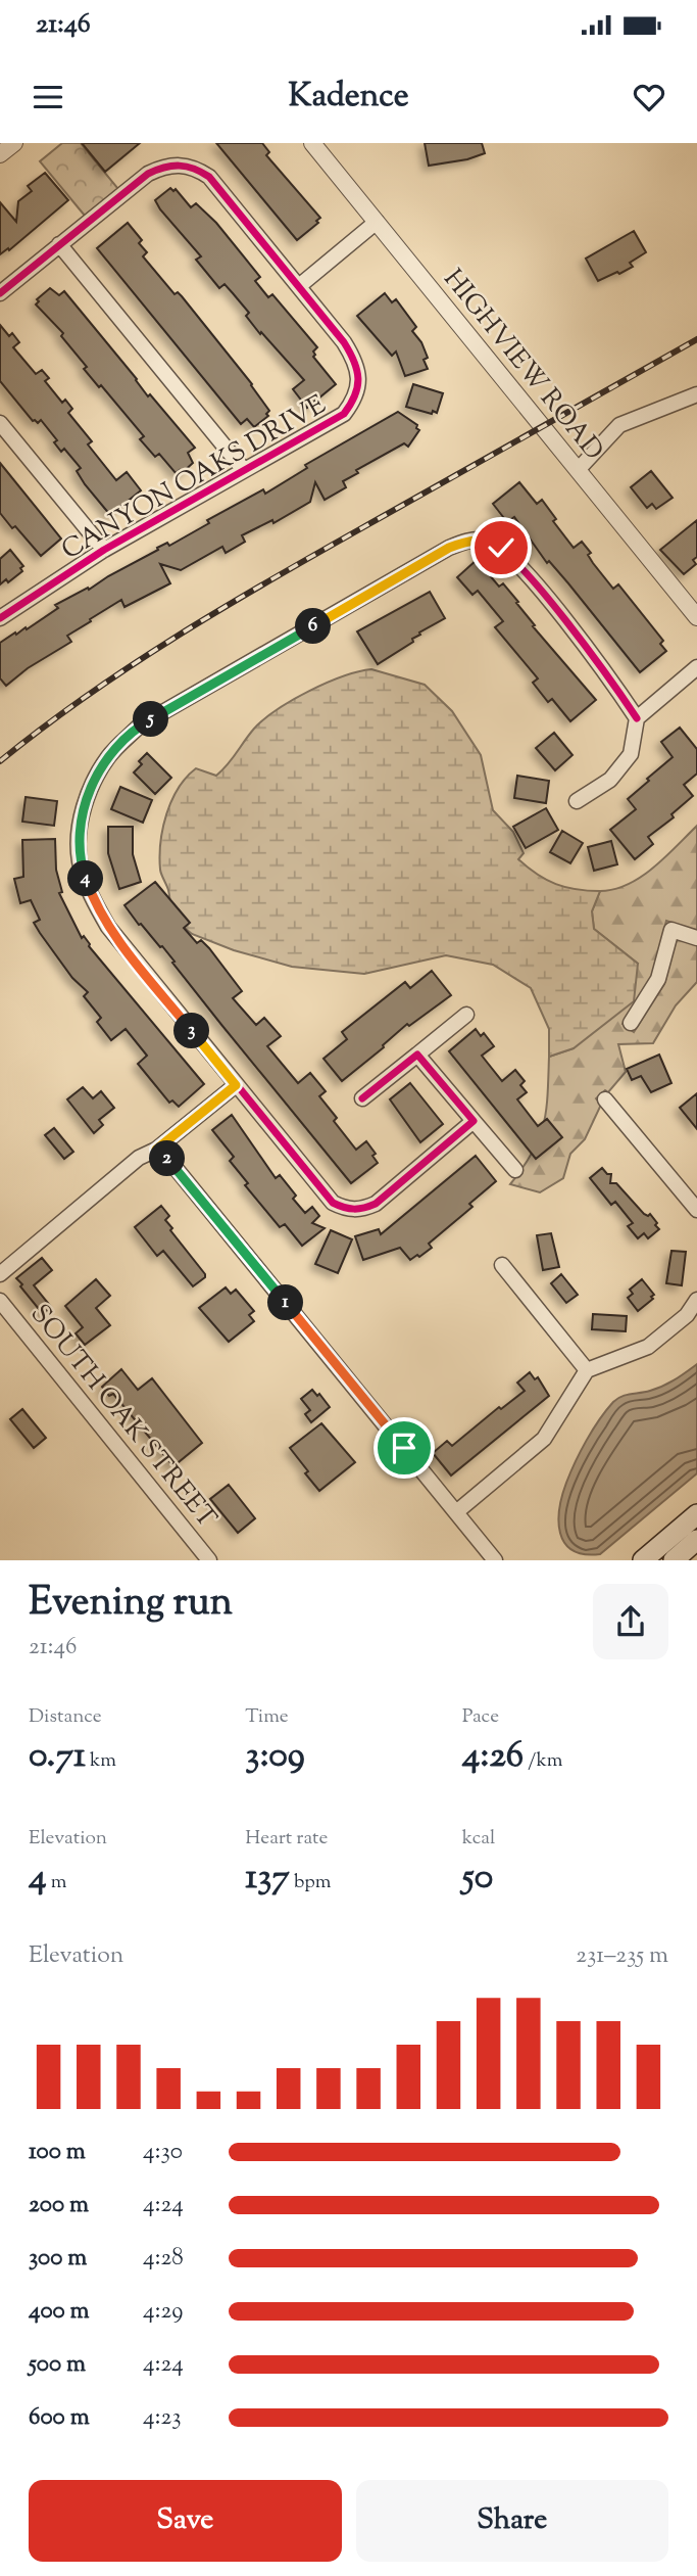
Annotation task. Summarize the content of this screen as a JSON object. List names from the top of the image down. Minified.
{"streets":{"street":["HIGHVIEW ROAD","CANYON OAKS DRIVE","SOUTH OAK STREET"]},"page":{"status":"21:46","header":"Kadence","pins":["6","5","4","3","2","1"],"heading":["Evening run","21:46"],"stats":[["Distance","0.71 km"],["Time","3:09"],["Pace","4:26 /km"],["Elevation","4 m"],["Heart rate","137 bpm"],["kcal","50"]],"chart":["Elevation","231–235 m"],"list":[{"name":"100 m","note":"4:30"},{"name":"200 m","note":"4:24"},{"name":"300 m","note":"4:28"},{"name":"400 m","note":"4:29"},{"name":"500 m","note":"4:24"},{"name":"600 m","note":"4:23"}],"buttons":["Save","Share"]}}
